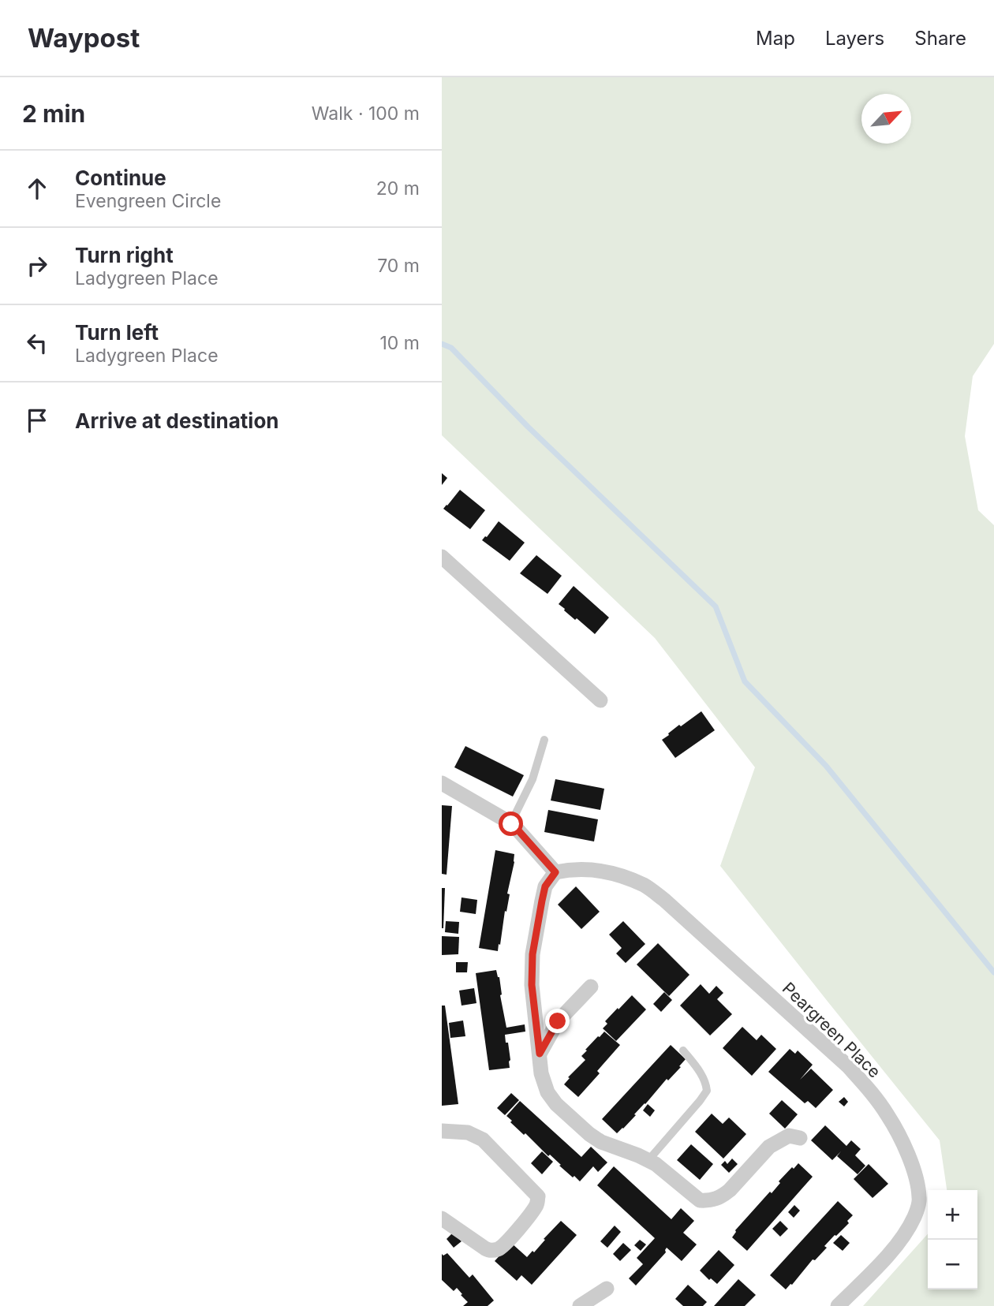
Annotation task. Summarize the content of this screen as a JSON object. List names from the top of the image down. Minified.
{"streets":{"street":["Peargreen Place"]},"north":"top right","page":{"header":"Waypost","nav":["Map","Layers","Share"],"heading":["2 min","Walk · 100 m"],"list":[["Continue","Evengreen Circle","20 m"],["Turn right","Ladygreen Place","70 m"],["Turn left","Ladygreen Place","10 m"],"Arrive at destination"],"map_buttons":["+","−"]}}
